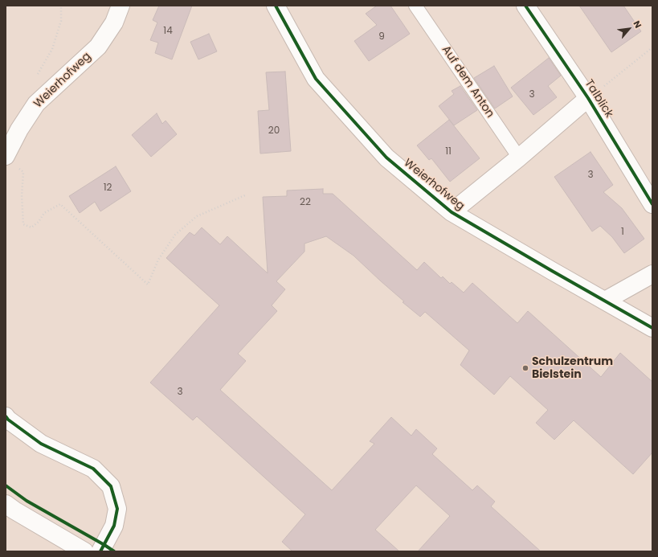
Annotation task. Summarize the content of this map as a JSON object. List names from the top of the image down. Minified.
{"streets":{"street":["Weierhofweg","Talblick"],"lane":["Auf dem Anton"]},"places":["Schulzentrum Bielstein"],"house_numbers":["14","9","3","20","11","3","12","22","1","3"],"north":"top right"}
